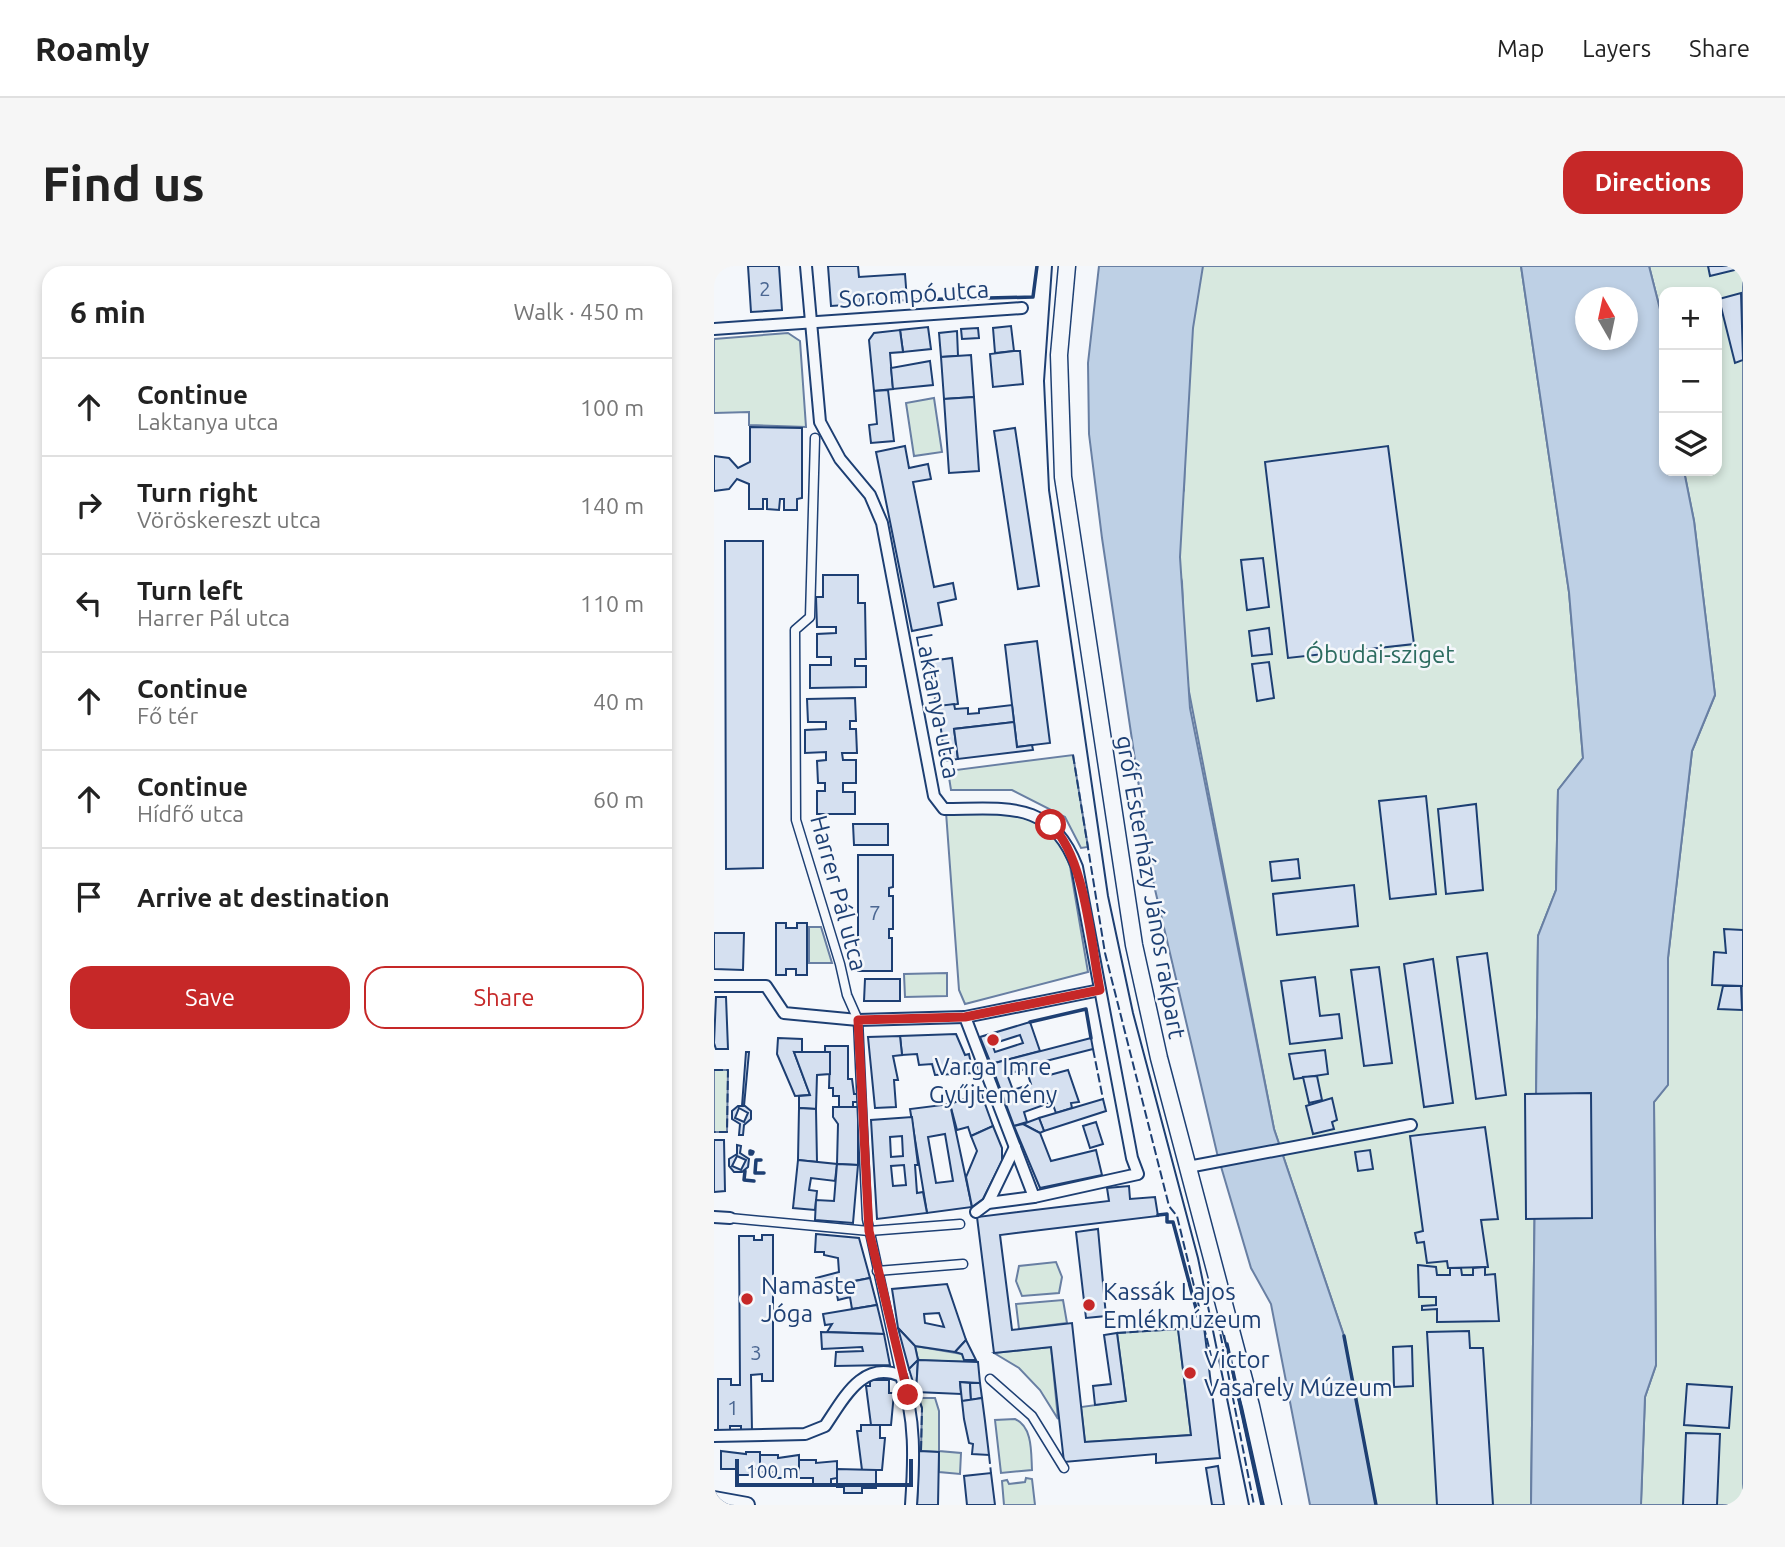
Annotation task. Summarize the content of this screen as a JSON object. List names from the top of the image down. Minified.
{"streets":{"main road":["gróf Esterházy János rakpart"],"street":["Sorompó utca","Laktanya utca","Harrer Pál utca"]},"crossings":[["Sorompó utca","Laktanya utca"]],"parks":["Óbudai-sziget"],"places":["Varga Imre Gyűjtemény","Namaste Jóga","Kassák Lajos Emlékmúzeum","Victor Vasarely Múzeum"],"house_numbers":["2","7","3","1"],"scale_bar":"100 m","north":"top","page":{"header":"Roamly","nav":["Map","Layers","Share"],"buttons":["Directions",["Save","Share"]],"title":"Find us","heading":["6 min","Walk · 450 m"],"map_buttons":["+","−"],"list":[["Continue","Laktanya utca","100 m"],["Turn right","Vöröskereszt utca","140 m"],["Turn left","Harrer Pál utca","110 m"],["Continue","Fő tér","40 m"],["Continue","Hídfő utca","60 m"],"Arrive at destination"],"scale":"100 m"}}
